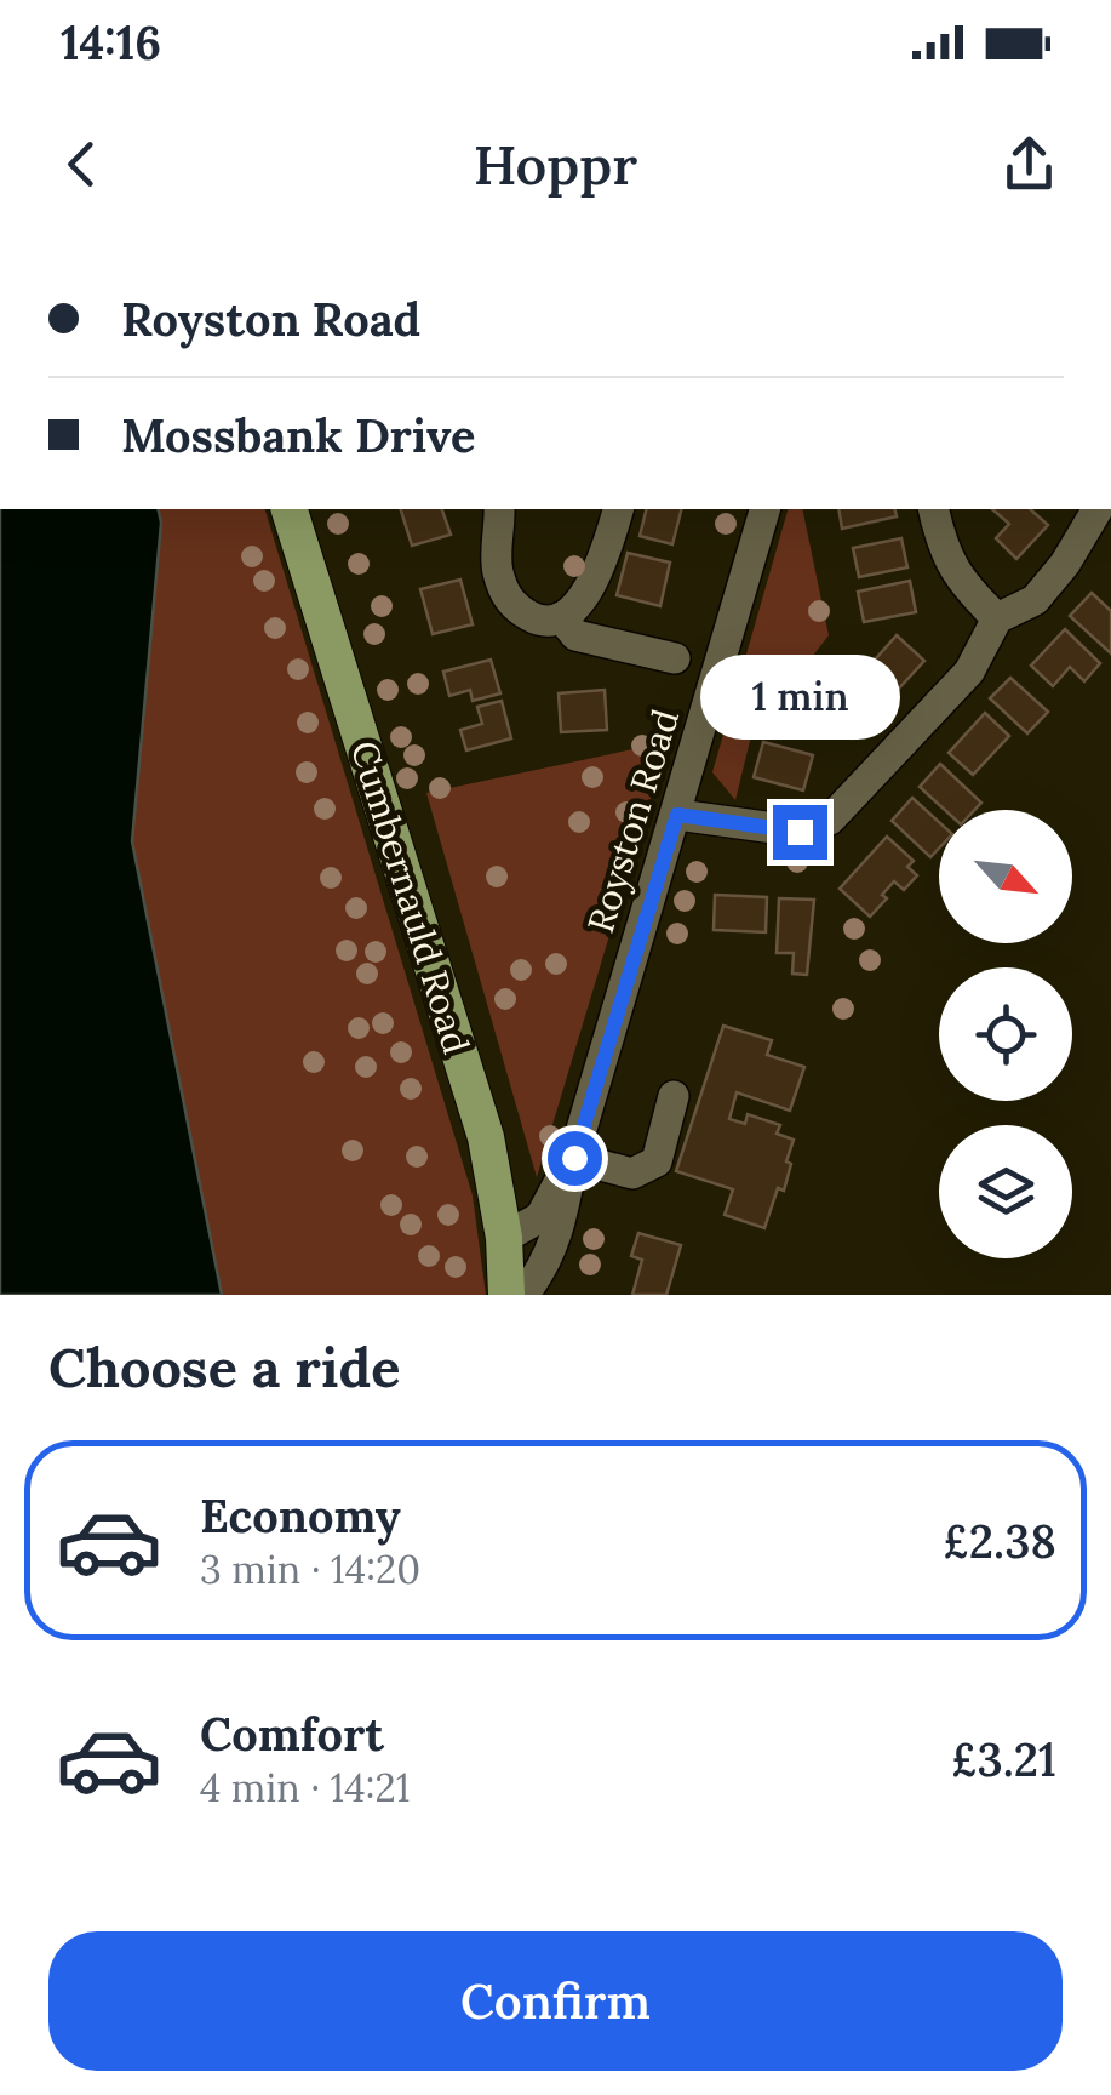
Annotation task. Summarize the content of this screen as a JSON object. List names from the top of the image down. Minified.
{"streets":{"main road":["Cumbernauld Road"],"street":["Royston Road"]},"crossings":[["Royston Road","Cumbernauld Road"]],"north":"bottom right","page":{"status":"14:16","header":"Hoppr","banner":["Royston Road","Mossbank Drive"],"bubble":"1 min","heading":"Choose a ride","list":[{"name":"Economy","note":"3 min · 14:20","value":"£2.38"},{"name":"Comfort","note":"4 min · 14:21","value":"£3.21"}],"buttons":"Confirm"}}
